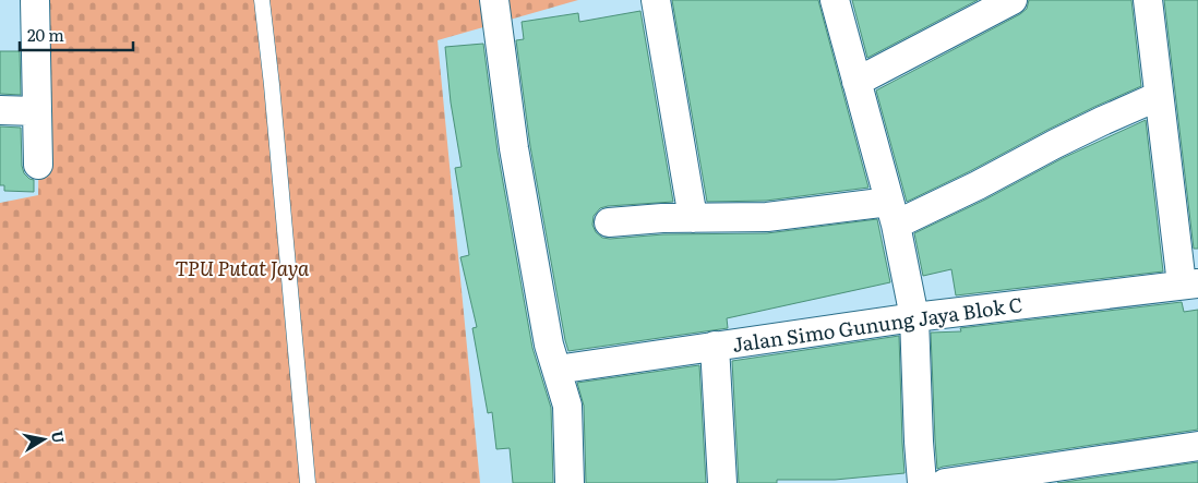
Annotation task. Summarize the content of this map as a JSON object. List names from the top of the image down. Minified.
{"streets":{"street":["Jalan Simo Gunung Jaya Blok C"]},"parks":["TPU Putat Jaya"],"scale_bar":"20 m","north":"right"}
